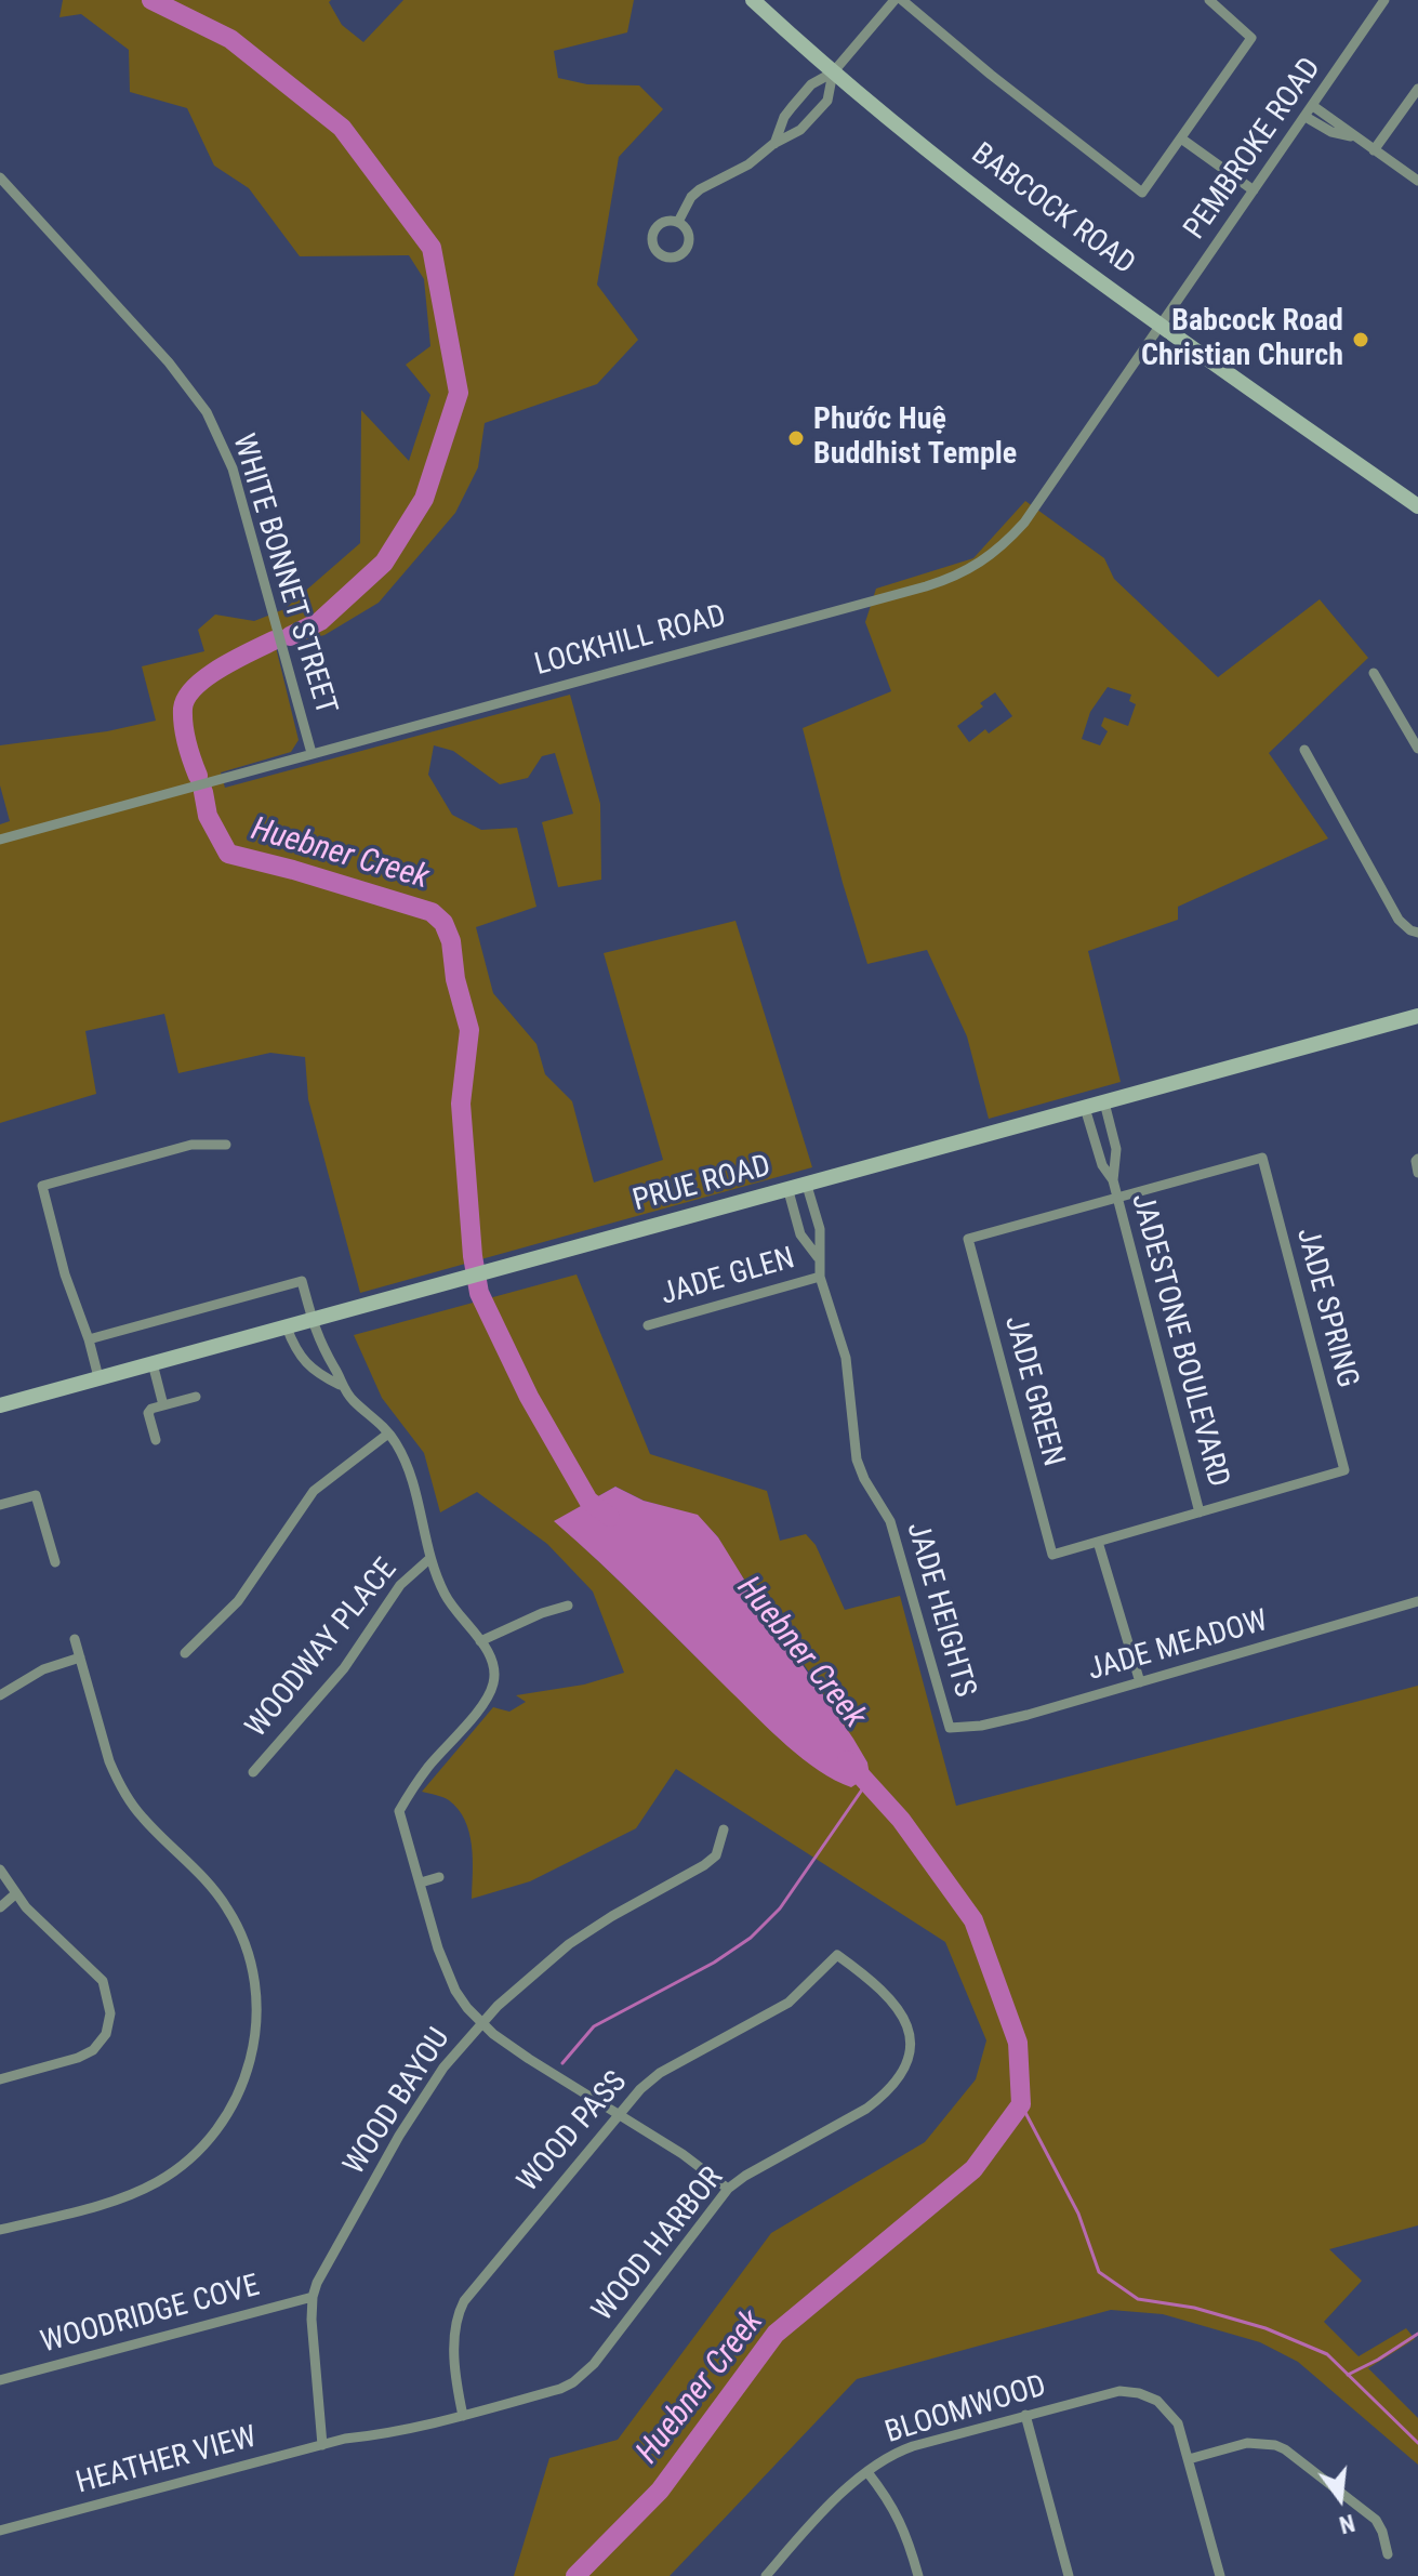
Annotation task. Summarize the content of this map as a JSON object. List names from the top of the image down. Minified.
{"streets":{"main road":["BABCOCK ROAD","PRUE ROAD"],"street":["PEMBROKE ROAD","WHITE BONNET STREET","LOCKHILL ROAD","JADE GLEN","JADE SPRING","JADESTONE BOULEVARD","JADE GREEN","JADE HEIGHTS","JADE MEADOW","WOODWAY PLACE","WOOD BAYOU","WOOD PASS","WOOD HARBOR","WOODRIDGE COVE","BLOOMWOOD","HEATHER VIEW"]},"crossings":[["PEMBROKE ROAD","BABCOCK ROAD"],["PEMBROKE ROAD","LOCKHILL ROAD"],["BABCOCK ROAD","LOCKHILL ROAD"],["WHITE BONNET STREET","LOCKHILL ROAD"],["PRUE ROAD","JADESTONE BOULEVARD"],["PRUE ROAD","JADE HEIGHTS"],["JADE GLEN","JADE HEIGHTS"],["JADE SPRING","JADESTONE BOULEVARD"],["JADE SPRING","JADE GREEN"],["JADESTONE BOULEVARD","JADE GREEN"],["JADE HEIGHTS","JADE MEADOW"],["WOOD BAYOU","WOODRIDGE COVE"],["WOOD PASS","WOOD HARBOR"],["WOOD HARBOR","HEATHER VIEW"]],"water":["Huebner Creek"],"places":["Babcock Road Christian Church","Phước Huệ Buddhist Temple"],"north":"bottom"}
